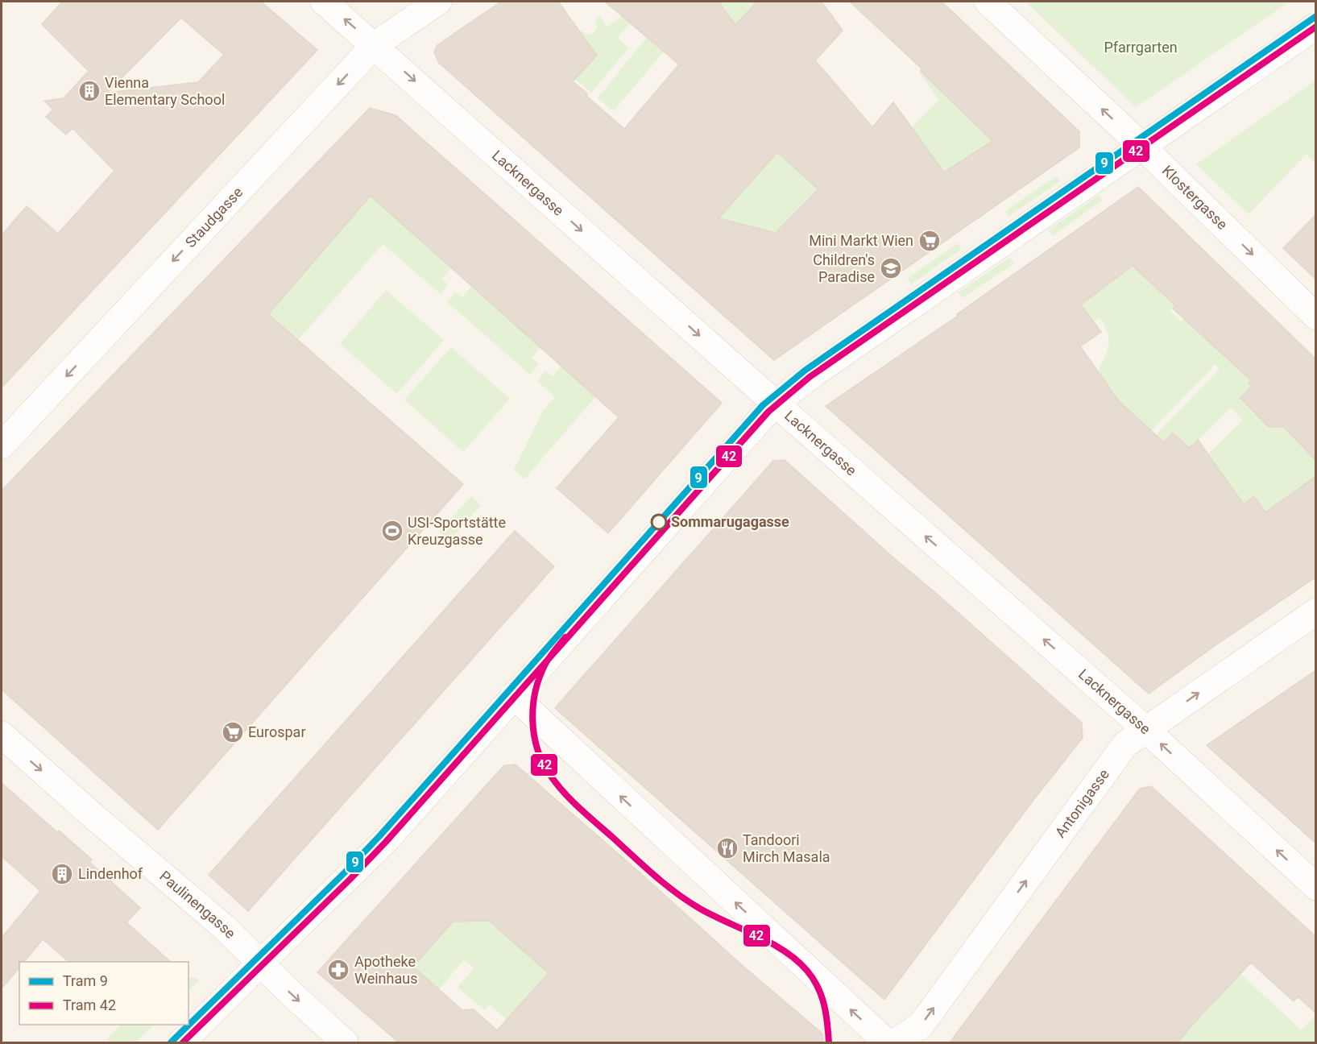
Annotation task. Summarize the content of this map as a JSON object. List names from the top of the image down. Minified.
{"streets":{"street":["Lacknergasse","Klostergasse","Staudgasse","Antonigasse","Paulinengasse"]},"crossings":[["Lacknergasse","Staudgasse"],["Lacknergasse","Antonigasse"]],"one_way":["Staudgasse","Antonigasse","Paulinengasse"],"parks":["Pfarrgarten"],"places":{"building":["Vienna Elementary School","Lindenhof"],"supermarket":["Mini Markt Wien","Eurospar"],"school or university":["Children's Paradise"],"other":["Sommarugagasse"],"sports":["USI-Sportstätte Kreuzgasse"],"restaurant":["Tandoori Mirch Masala"],"pharmacy":["Apotheke Weinhaus"]},"lines":["tram line 9","tram line 42"],"legend":["Tram 9","Tram 42"]}
